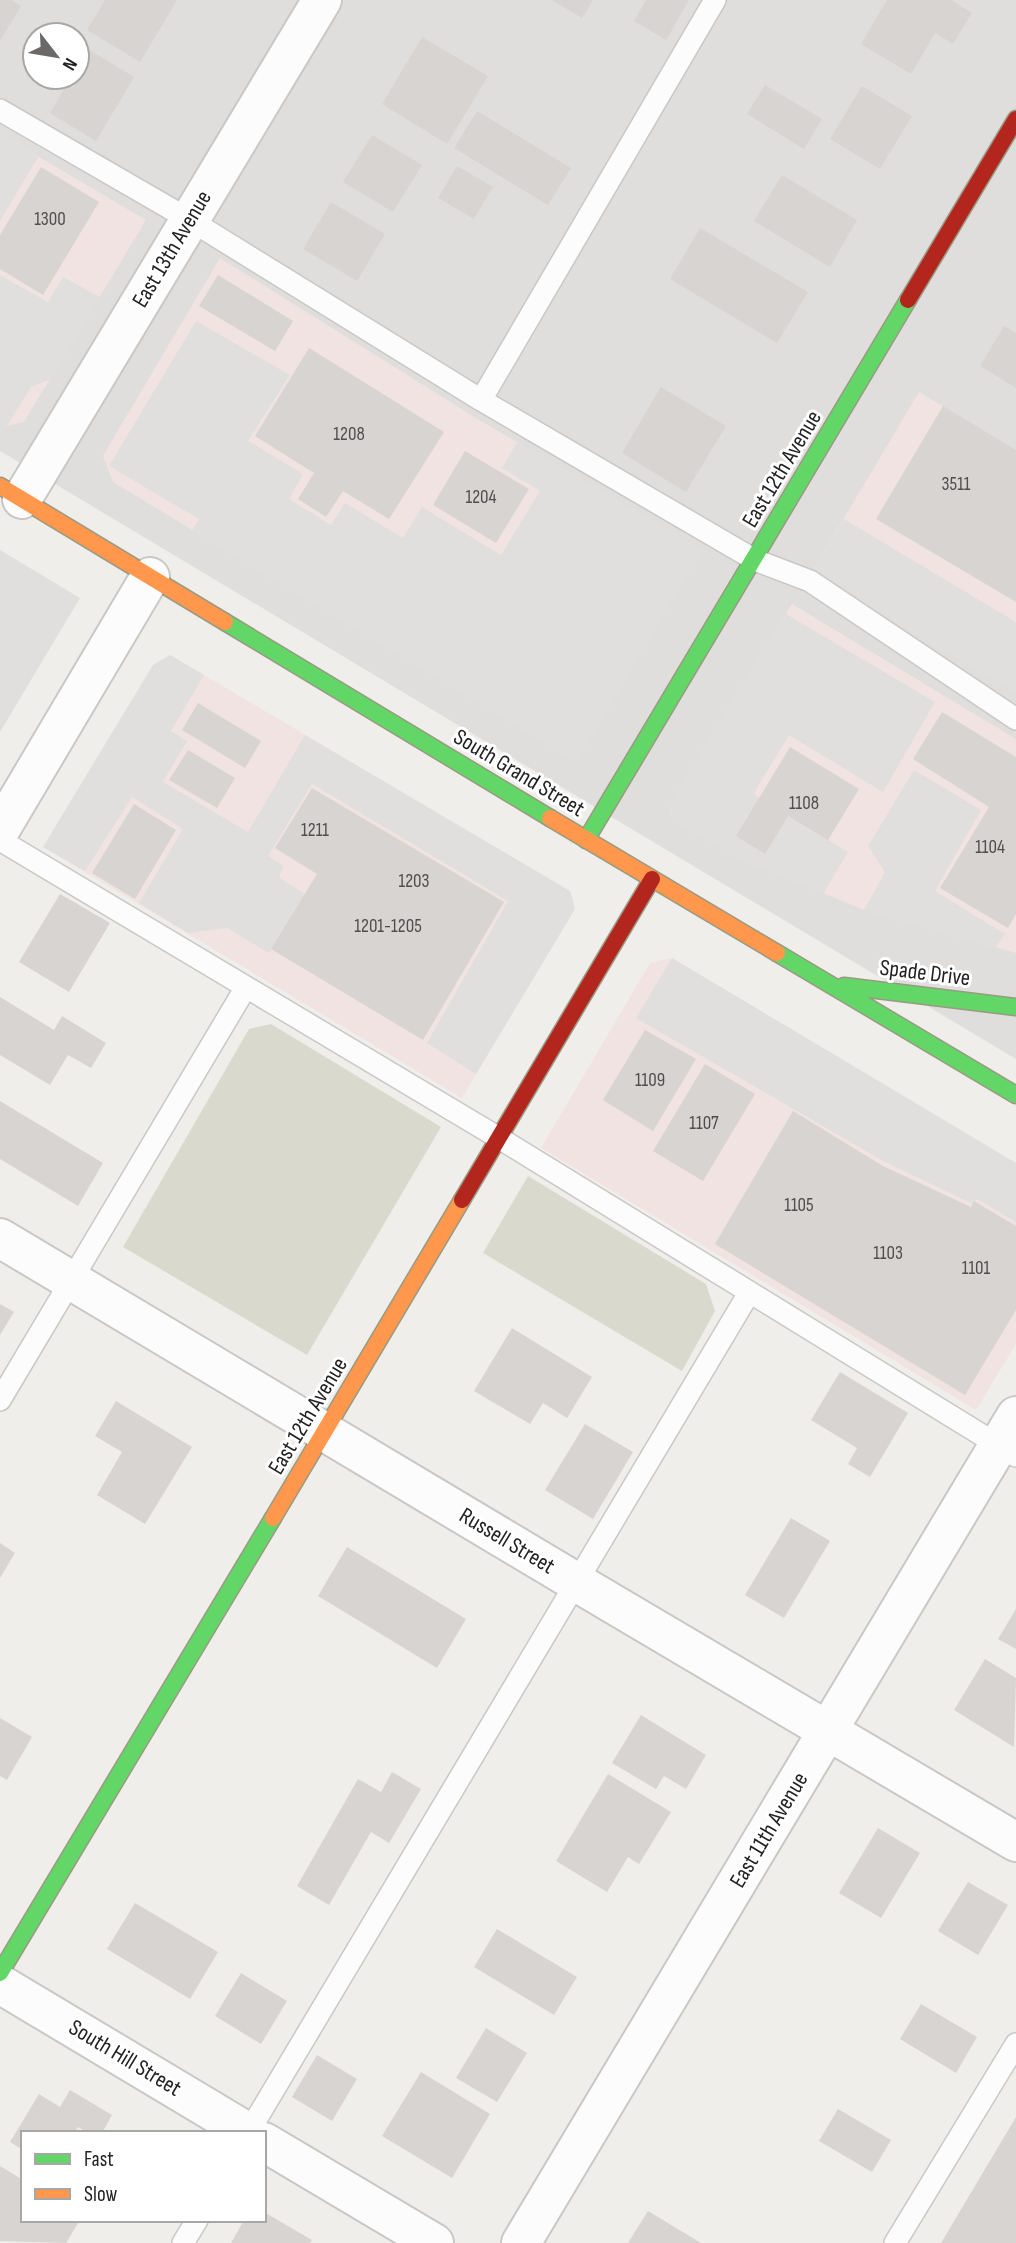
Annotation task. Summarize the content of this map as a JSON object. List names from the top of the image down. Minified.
{"streets":{"street":["East 13th Avenue","East 12th Avenue","South Grand Street","Spade Drive","Russell Street","East 11th Avenue","South Hill Street"]},"crossings":[["East 13th Avenue","South Grand Street"],["East 12th Avenue","South Grand Street"],["East 12th Avenue","Russell Street"],["South Grand Street","Spade Drive"],["Russell Street","East 11th Avenue"]],"house_numbers":["1300","1208","3511","1204","1108","1211","1104","1203","1201-1205","1109","1107","1105","1103","1101"],"legend":["Fast","Slow"],"north":"bottom right"}
